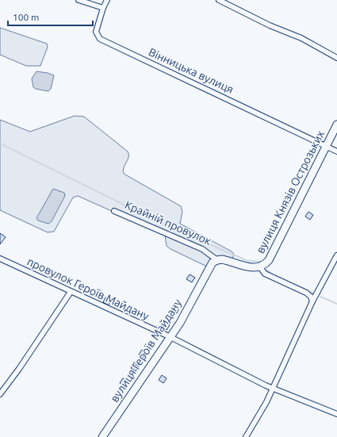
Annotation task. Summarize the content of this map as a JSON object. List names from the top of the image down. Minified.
{"streets":{"street":["Вінницька вулиця","вулиця Князів Острозьких","Крайній провулок","провулок Героїв Майдану","вулиця Героїв Майдану"]},"crossings":[["Вінницька вулиця","вулиця Князів Острозьких"],["вулиця Князів Острозьких","Крайній провулок"],["Крайній провулок","вулиця Героїв Майдану"],["провулок Героїв Майдану","вулиця Героїв Майдану"]],"scale_bar":"100 m"}
